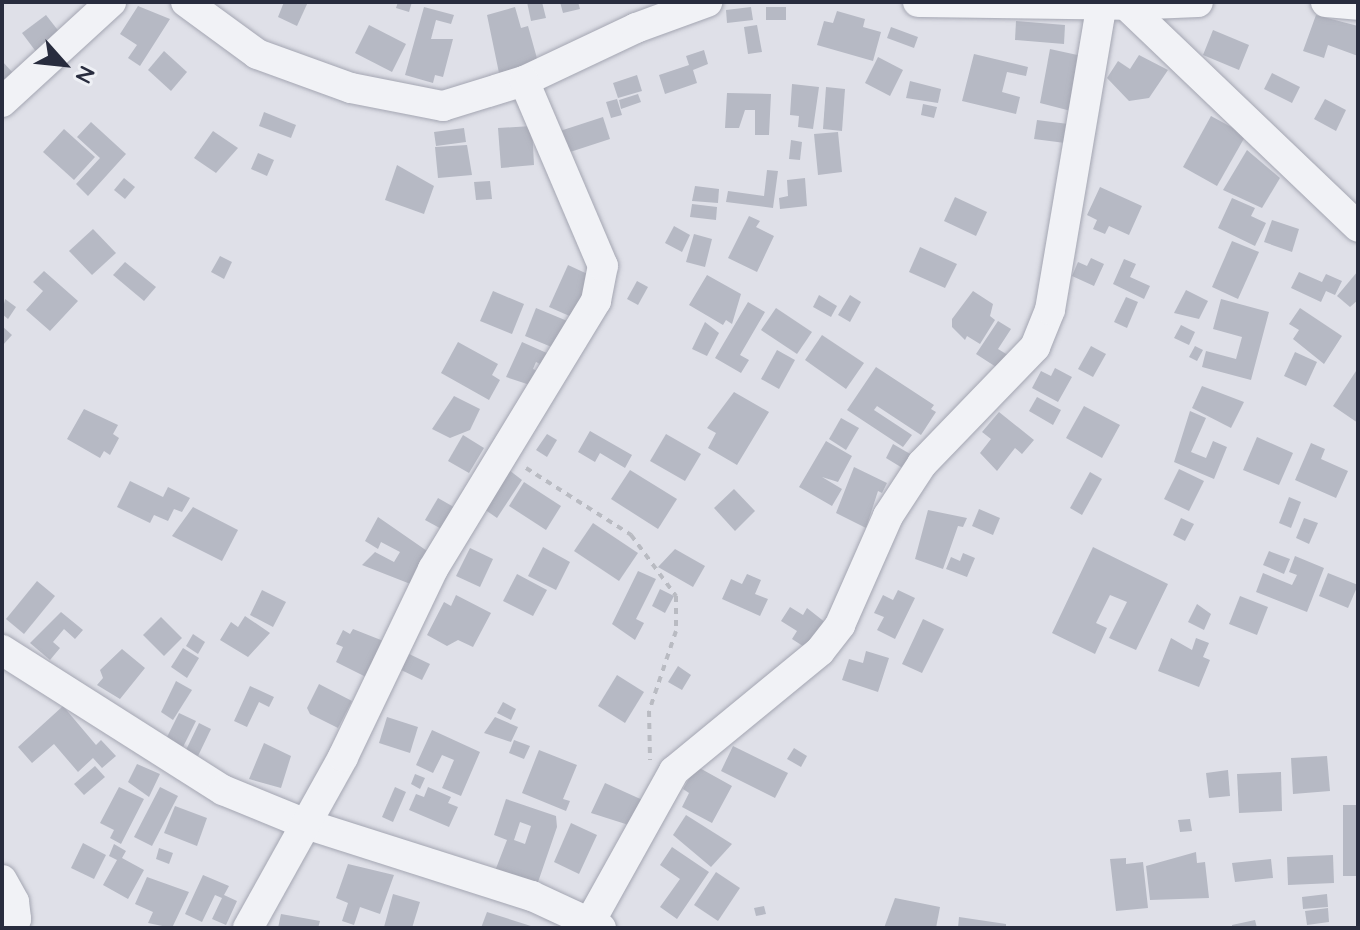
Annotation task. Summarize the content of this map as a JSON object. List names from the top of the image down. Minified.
{"north":"bottom right"}
